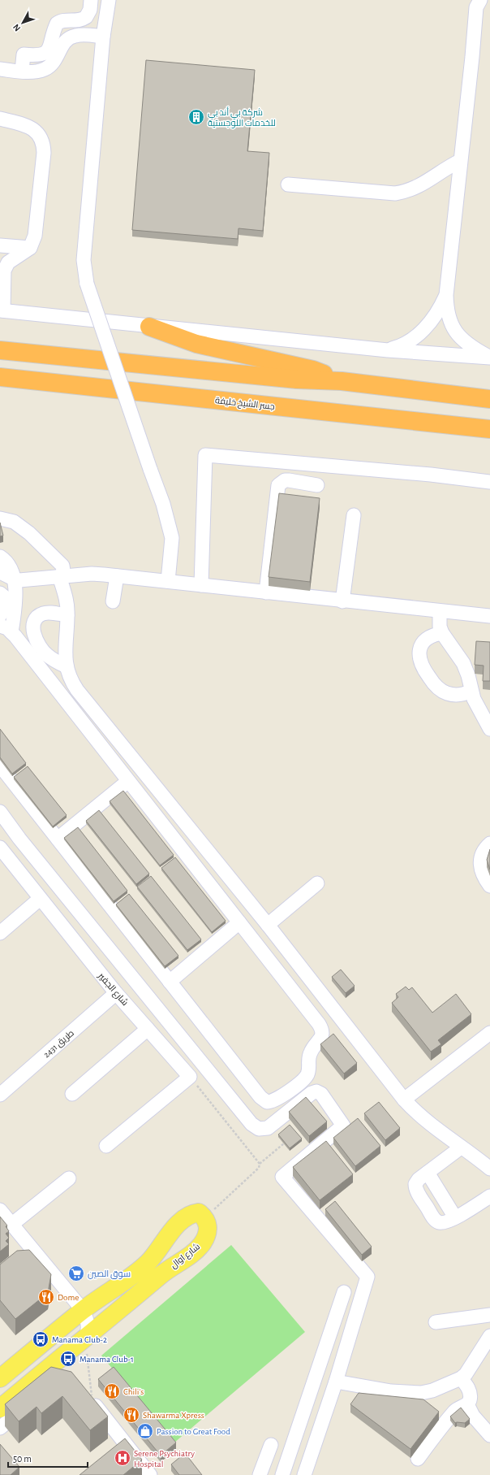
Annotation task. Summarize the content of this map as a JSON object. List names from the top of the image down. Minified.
{"streets":{"highway":["جسر الشيخ خليفة"],"main road":["شارع اوال"],"street":["شارع الجفير","طريق 2431"]},"crossings":[["شارع الجفير","طريق 2431"]],"places":{"building":["شركة بي أند بي للخدمات اللوجستية"],"supermarket":["سوق الصين"],"restaurant":["Dome","Chili's","Shawarma Xpress"],"bus stop":["Manama Club-2","Manama Club-1"],"shop":["Passion to Great Food"],"hospital":["Serene Psychiatry Hospital"]},"scale_bar":"50 m","north":"bottom left"}
